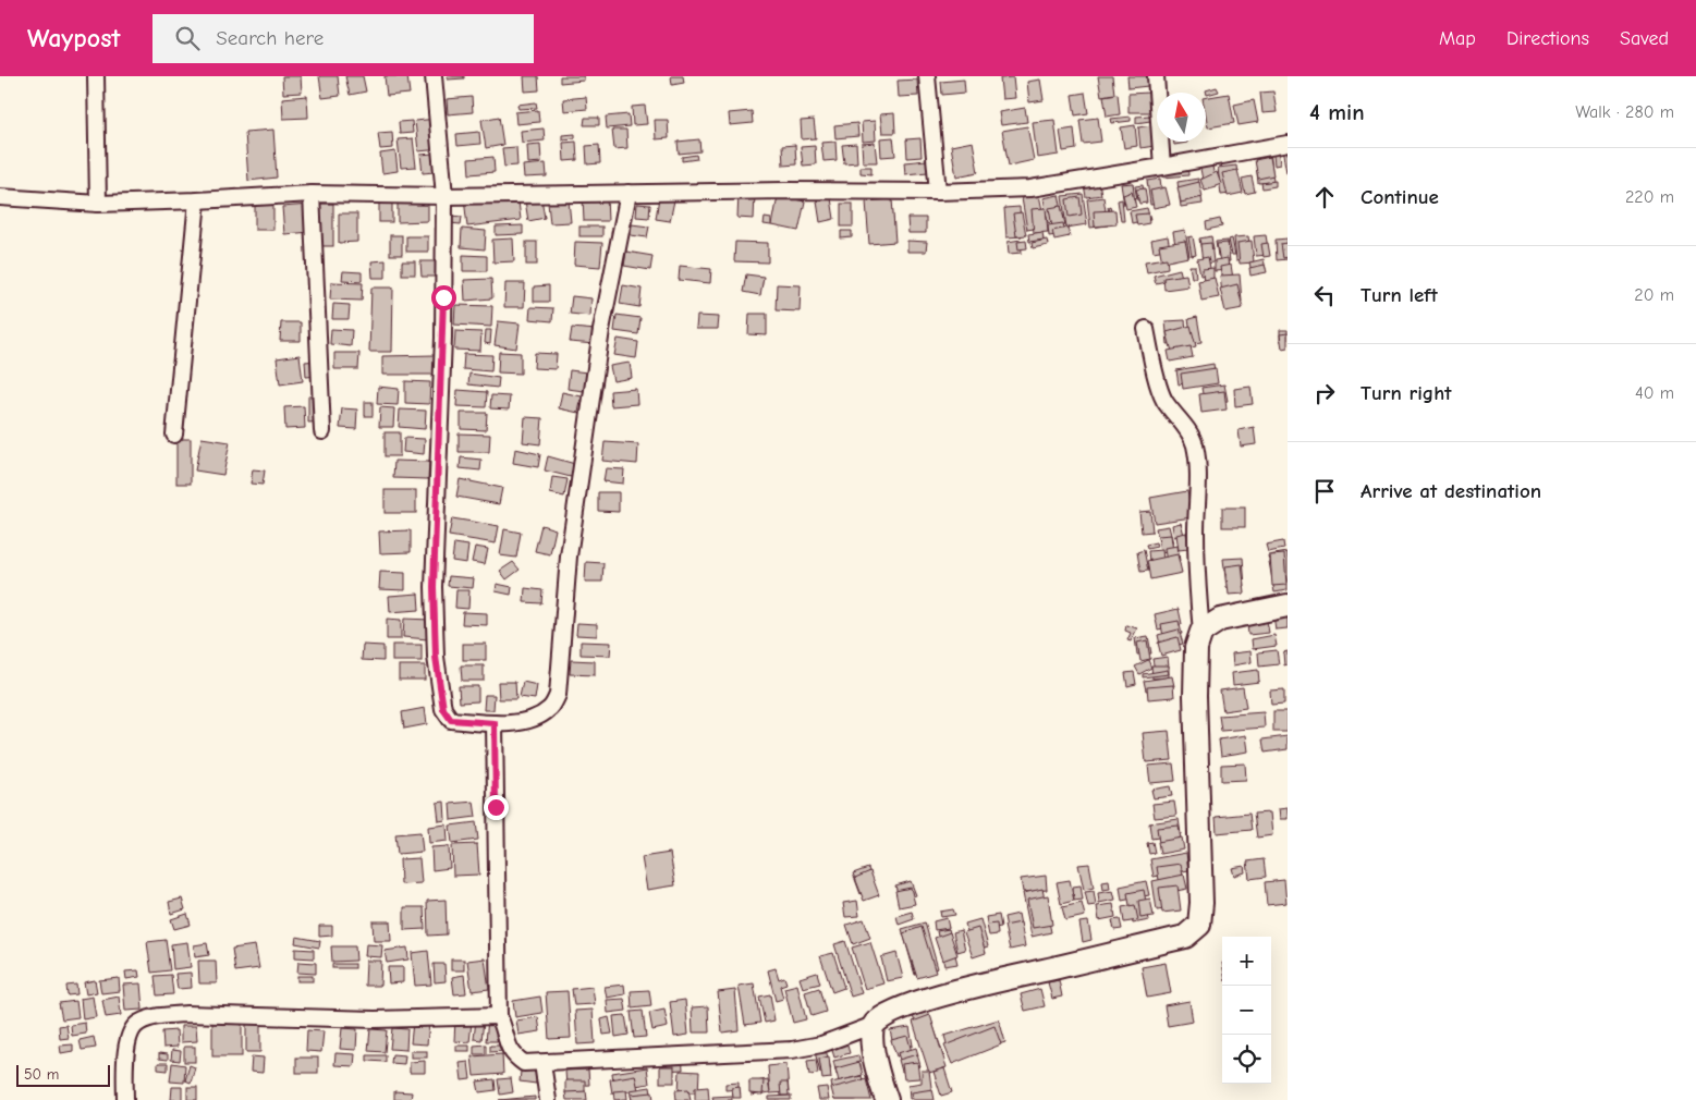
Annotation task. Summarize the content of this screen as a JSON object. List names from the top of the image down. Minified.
{"scale_bar":"50 m","north":"top","page":{"header":"Waypost","search":"Search here","nav":["Map","Directions","Saved"],"heading":["4 min","Walk · 280 m"],"list":[["Continue","220 m"],["Turn left","20 m"],["Turn right","40 m"],"Arrive at destination"],"map_buttons":["+","−"],"scale":"50 m"}}
